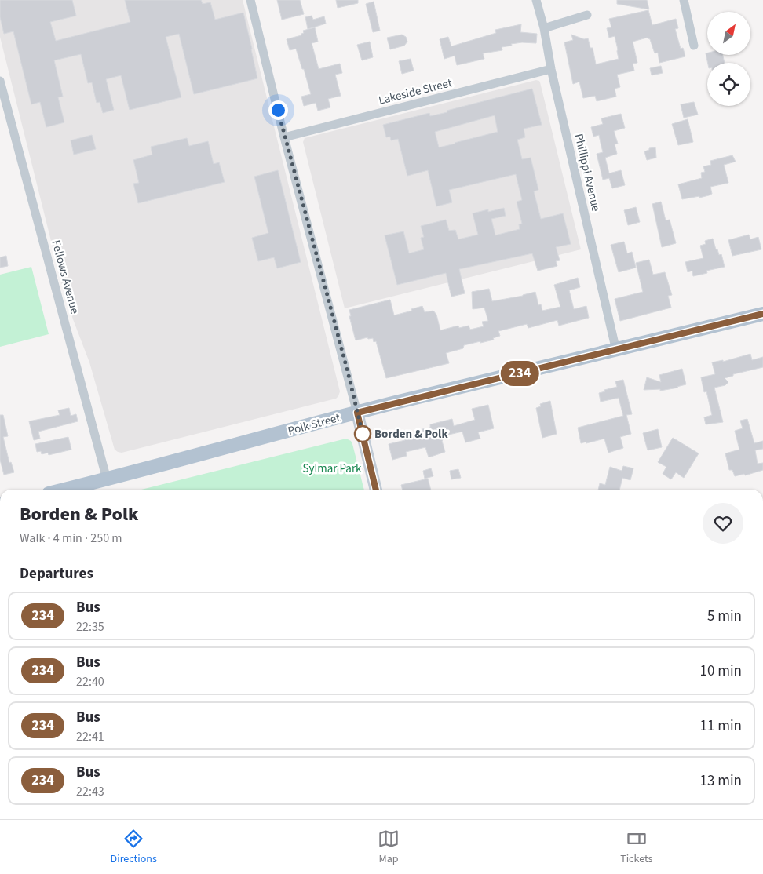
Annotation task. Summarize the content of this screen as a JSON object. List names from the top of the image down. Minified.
{"streets":{"main road":["Polk Street"],"street":["Lakeside Street","Phillippi Avenue","Fellows Avenue"]},"crossings":[["Lakeside Street","Phillippi Avenue"],["Phillippi Avenue","Polk Street"],["Fellows Avenue","Polk Street"]],"parks":["Sylmar Park"],"places":["Borden & Polk"],"lines":["bus line 234"],"north":"top right","page":{"on_map":"234","heading":[["Borden & Polk","Walk · 4 min · 250 m"],"Departures"],"list":[{"mark":"234","name":"Bus","note":"22:35","value":"5 min"},{"mark":"234","name":"Bus","note":"22:40","value":"10 min"},{"mark":"234","name":"Bus","note":"22:41","value":"11 min"},{"mark":"234","name":"Bus","note":"22:43","value":"13 min"}],"tabs":["Directions","Map","Tickets"]}}
